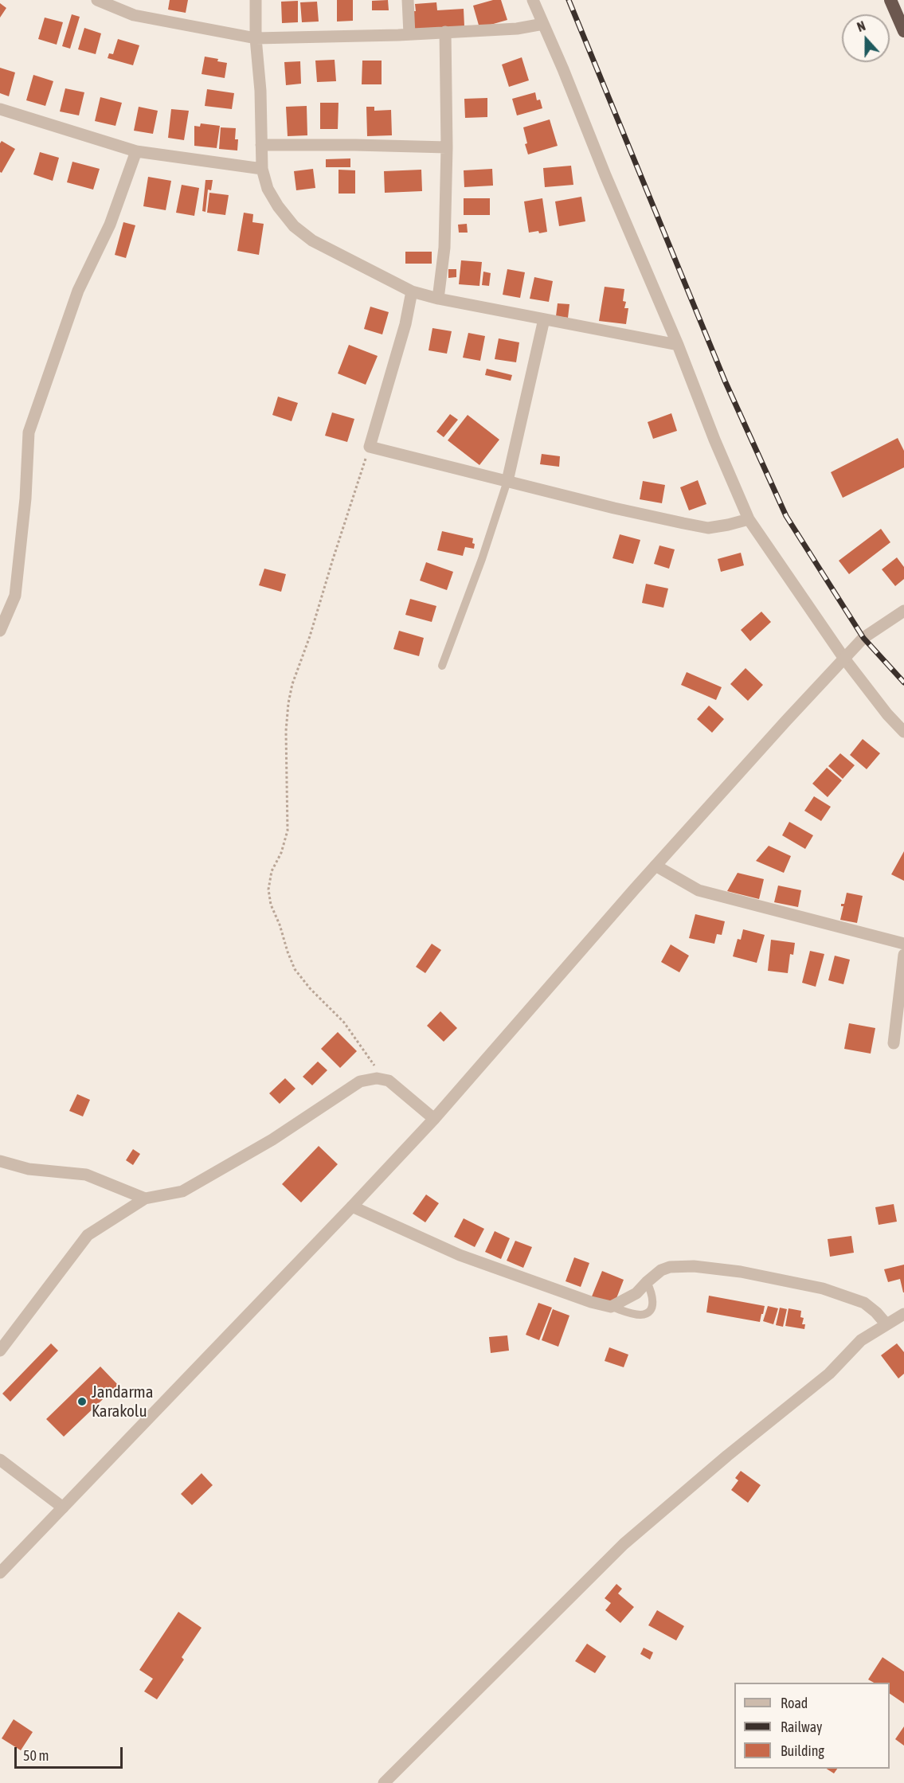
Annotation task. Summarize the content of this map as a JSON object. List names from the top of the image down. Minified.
{"places":["Jandarma Karakolu"],"legend":["Road","Railway","Building"],"scale_bar":"50 m","north":"top"}
